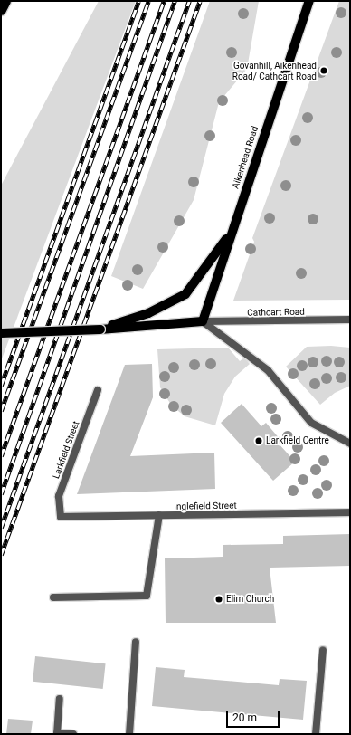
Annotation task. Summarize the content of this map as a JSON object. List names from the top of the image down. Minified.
{"streets":{"main road":["Aikenhead Road"],"street":["Cathcart Road","Larkfield Street","Inglefield Street"]},"crossings":[["Aikenhead Road","Cathcart Road"],["Larkfield Street","Inglefield Street"]],"places":["Govanhill, Aikenhead Road/ Cathcart Road","Larkfield Centre","Elim Church"],"scale_bar":"20 m"}
